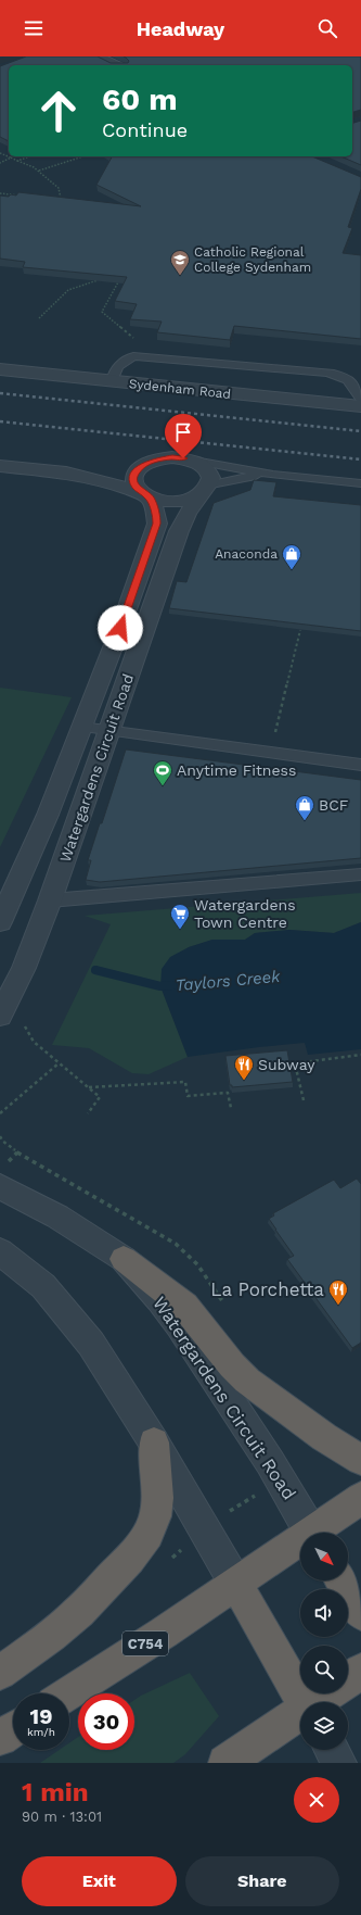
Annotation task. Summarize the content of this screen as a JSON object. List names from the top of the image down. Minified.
{"streets":{"highway":["C754"],"street":["Sydenham Road","Watergardens Circuit Road"]},"water":["Taylors Creek"],"places":{"school or university":["Catholic Regional College Sydenham"],"shop":["Anaconda","BCF"],"sports":["Anytime Fitness"],"supermarket":["Watergardens Town Centre"],"restaurant":["Subway","La Porchetta"]},"north":"bottom right","page":{"header":"Headway","turn":["60 m","Continue"],"speed":"19 km/h","limit":"30","heading":["1 min","90 m · 13:01"],"buttons":["Exit","Share"]}}
